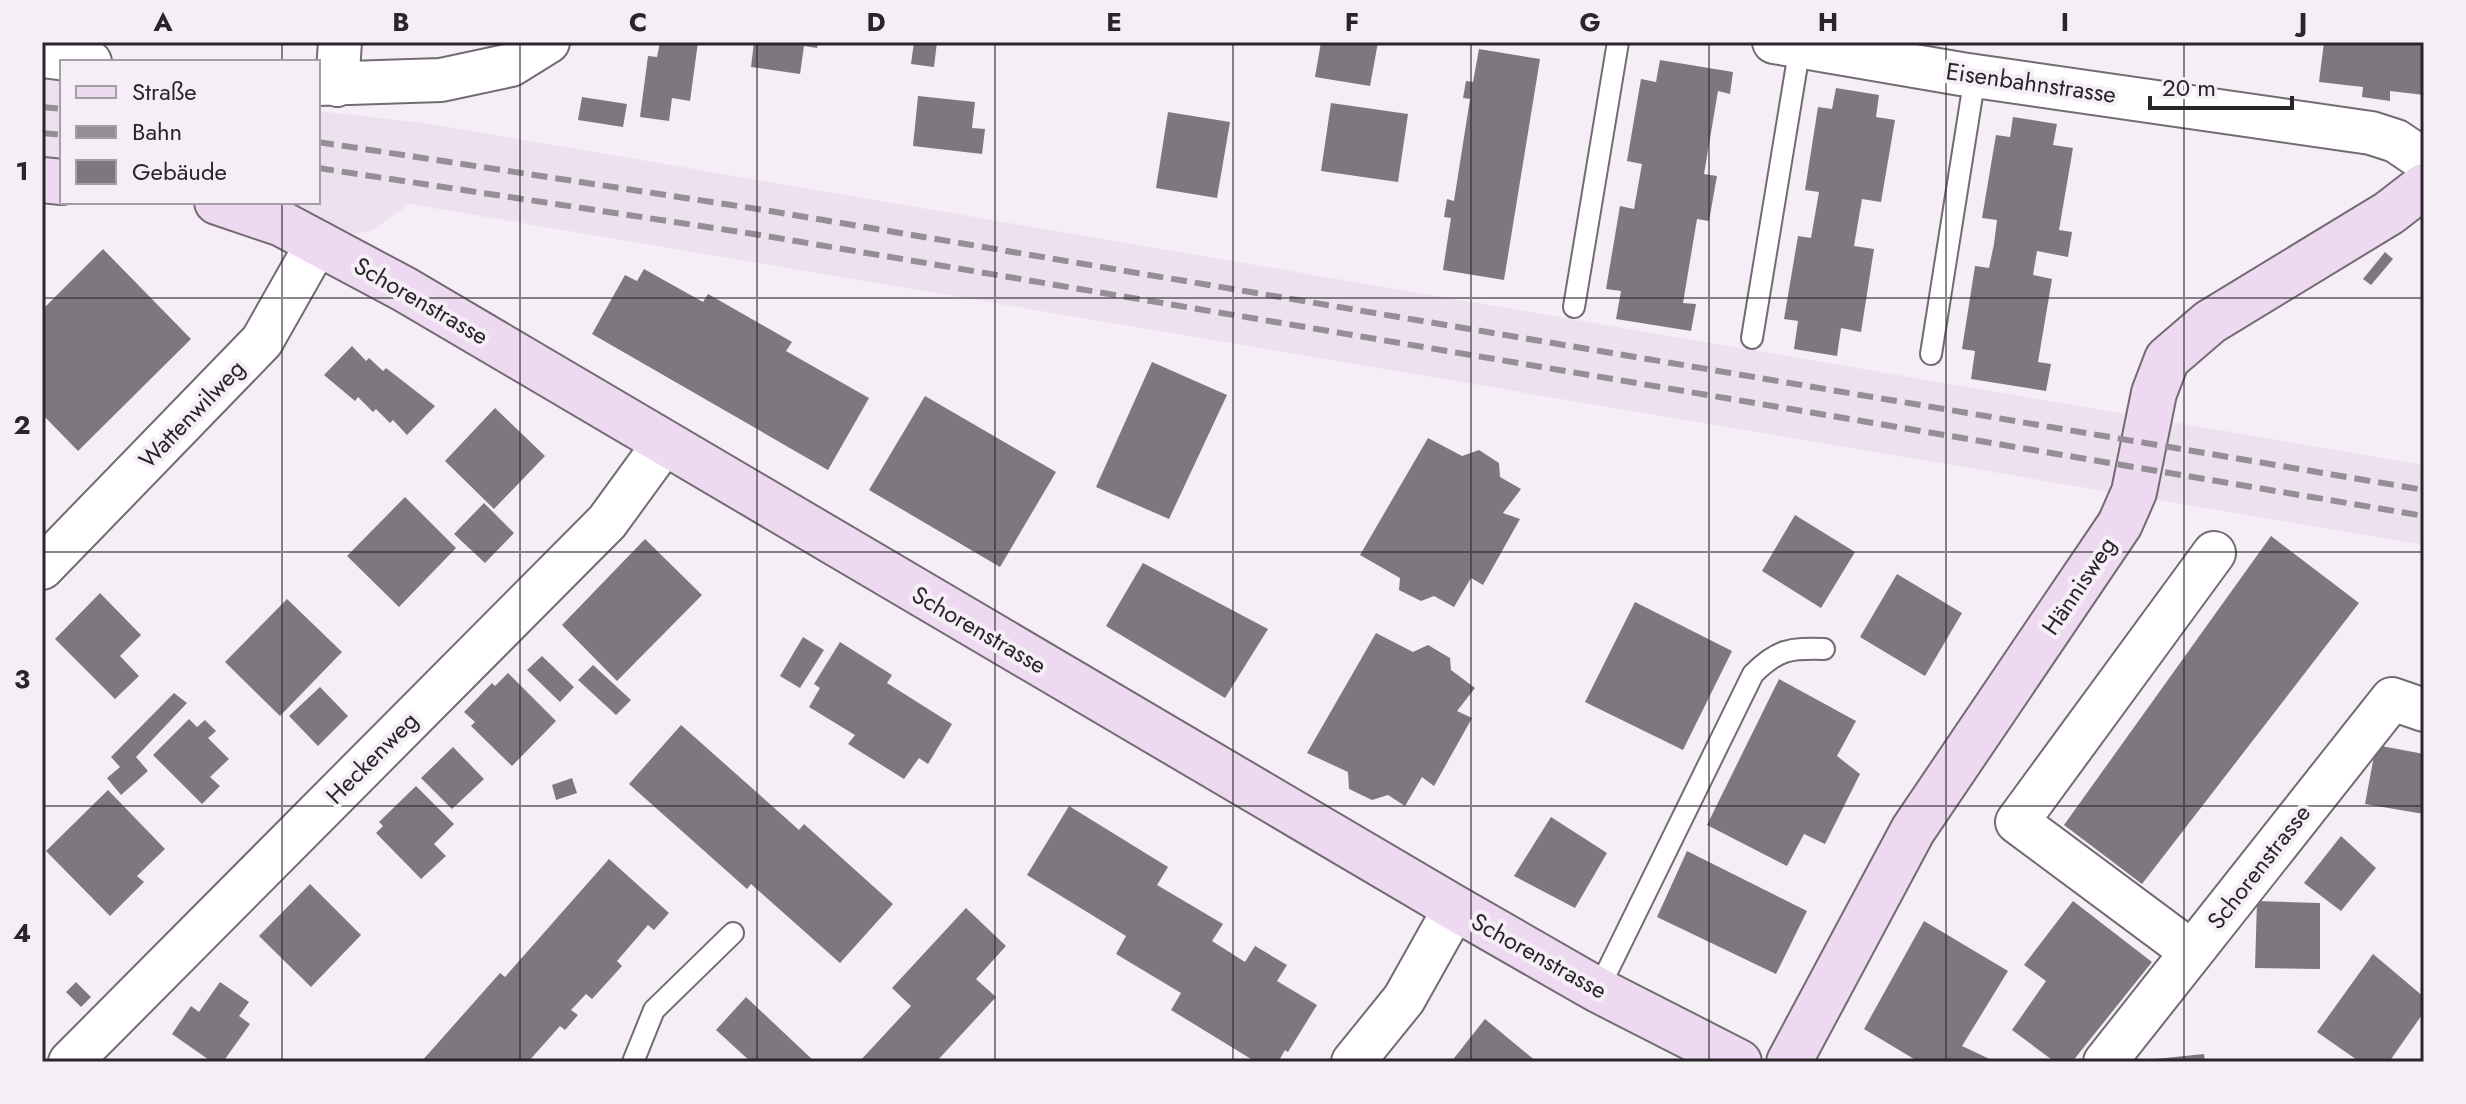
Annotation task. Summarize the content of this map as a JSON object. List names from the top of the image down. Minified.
{"streets":{"street":["Eisenbahnstrasse","Schorenstrasse","Wattenwilweg","Hännisweg","Heckenweg"]},"crossings":[["Schorenstrasse","Wattenwilweg"],["Schorenstrasse","Heckenweg"]],"legend":["Straße","Bahn","Gebäude"],"scale_bar":"20 m","grid":{"columns":["A","B","C","D","E","F","G","H","I","J"],"rows":["1","2","3","4"]}}
